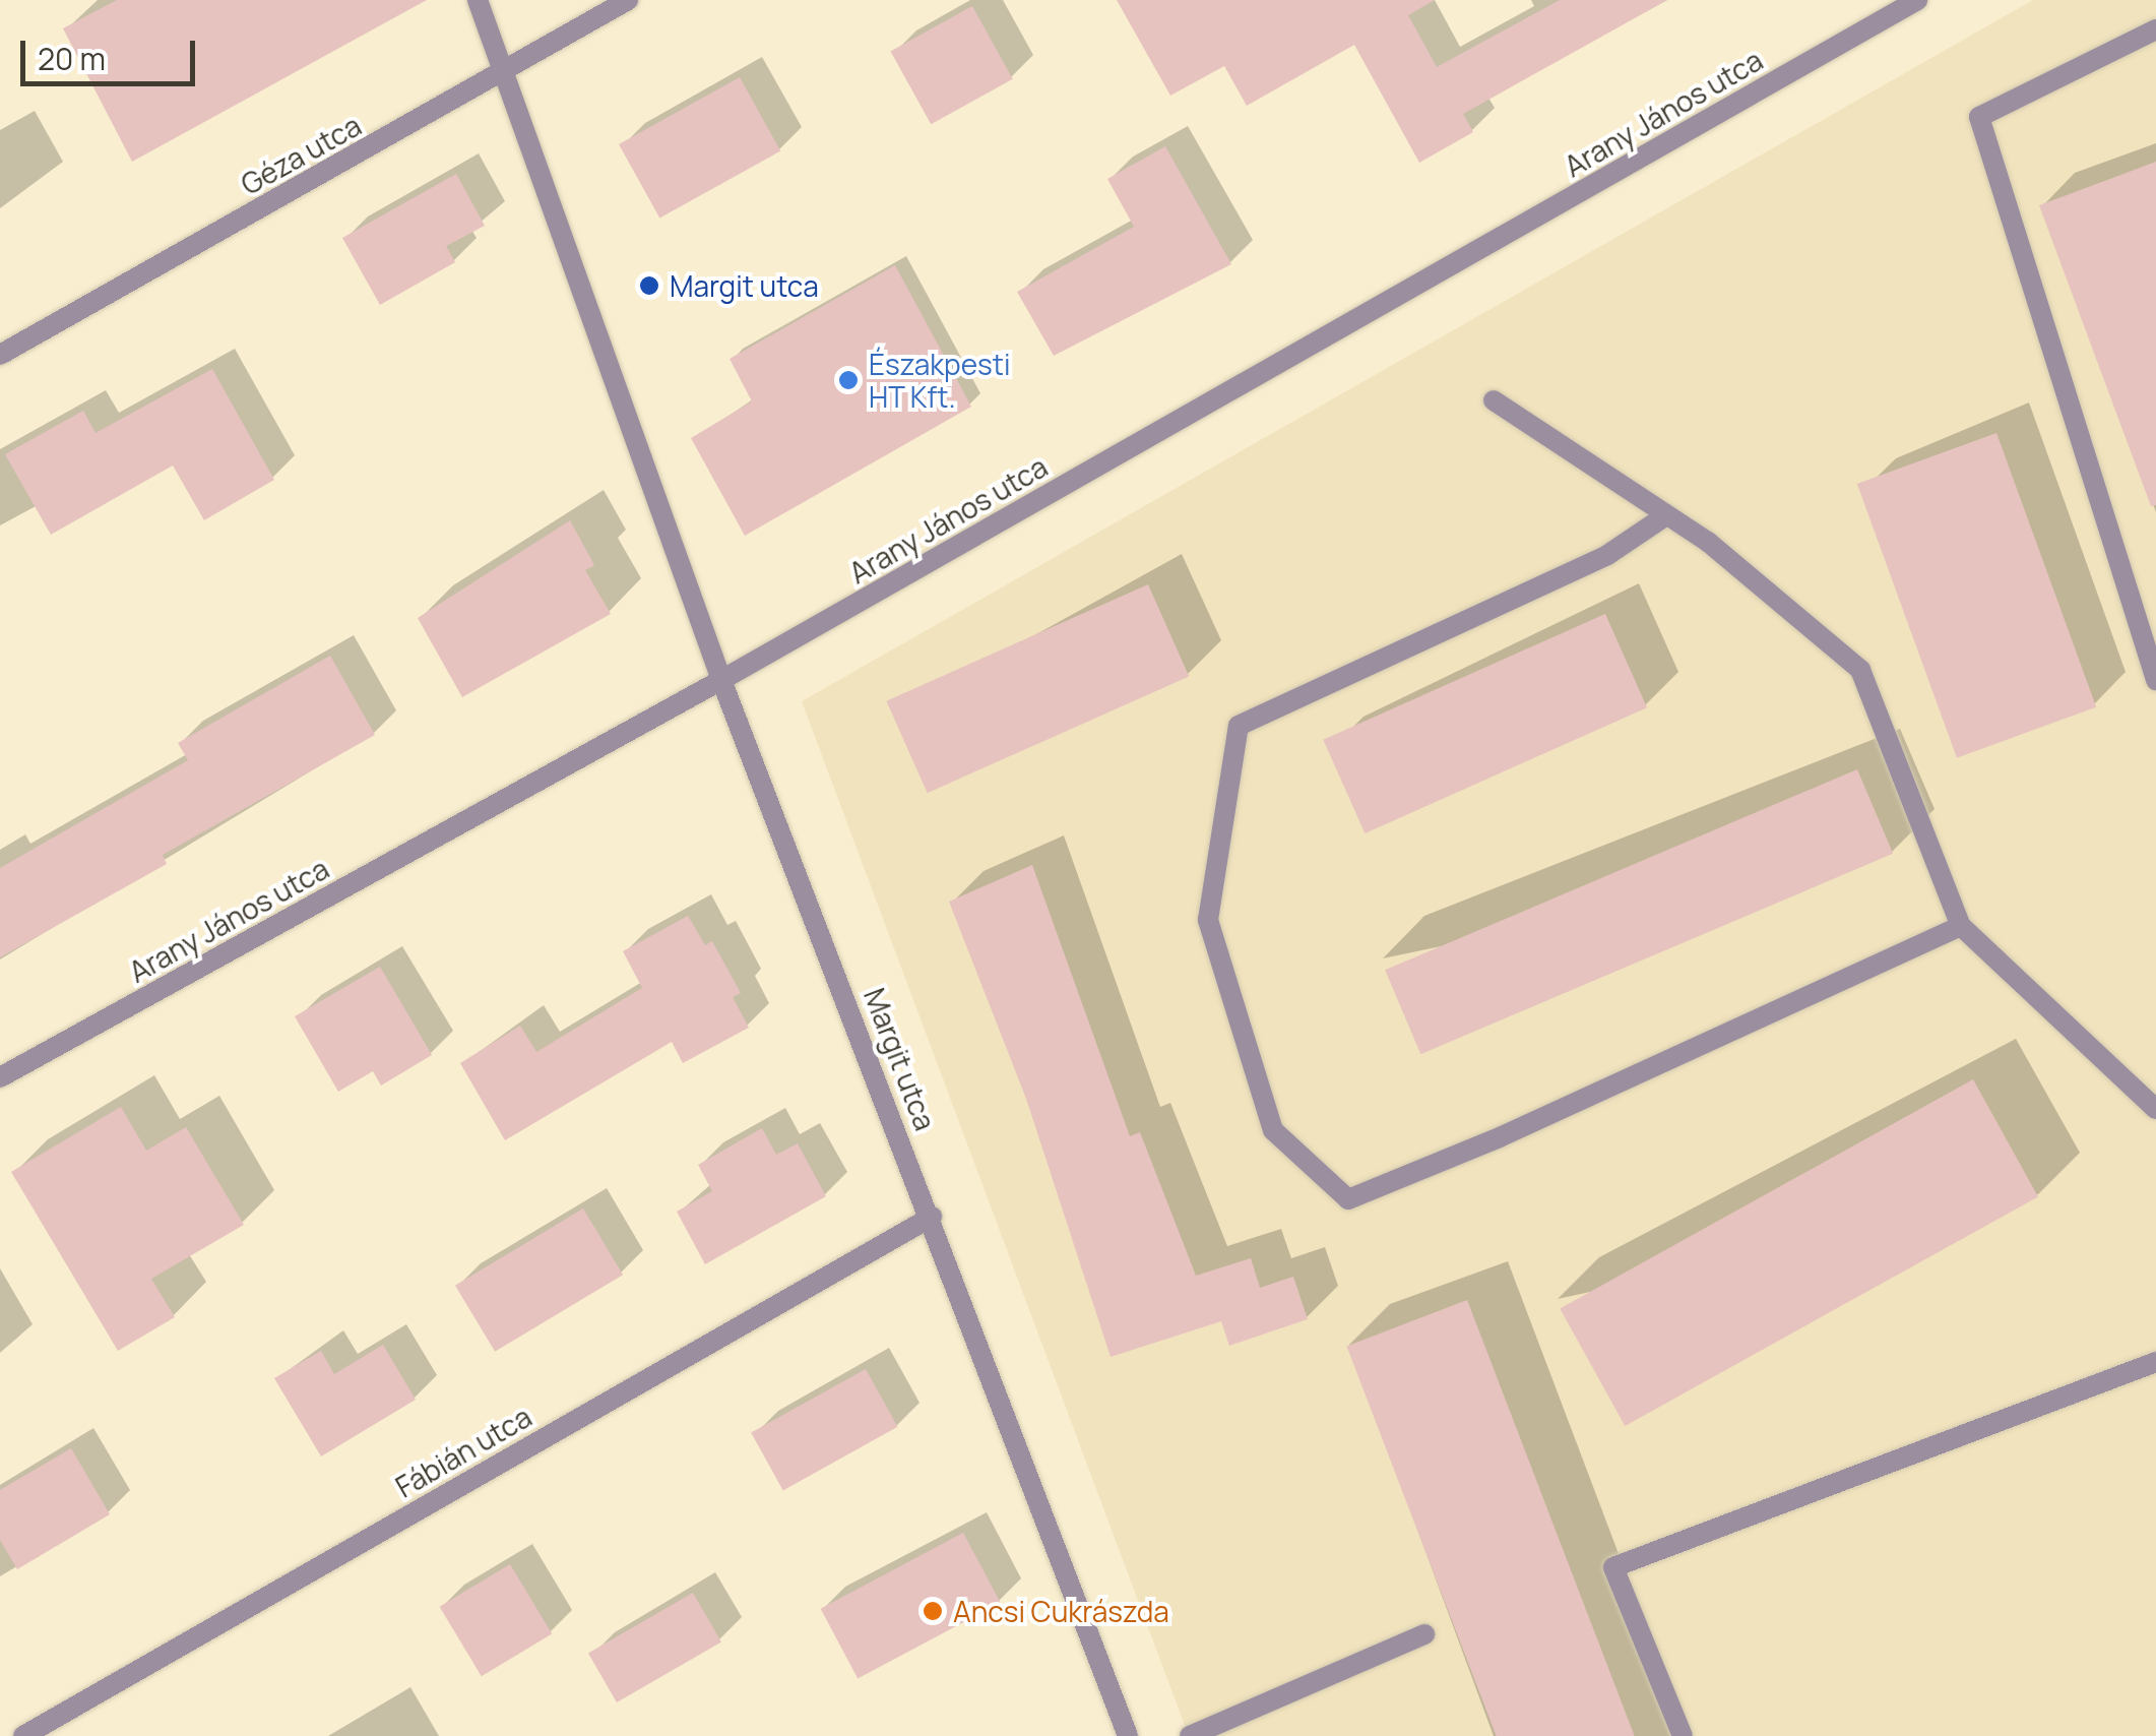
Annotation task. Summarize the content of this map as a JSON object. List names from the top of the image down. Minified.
{"streets":{"street":["Arany János utca","Géza utca","Margit utca","Fábián utca"]},"crossings":[["Arany János utca","Margit utca"],["Géza utca","Margit utca"],["Margit utca","Fábián utca"]],"places":["Margit utca","Északpesti HT Kft.","Ancsi Cukrászda"],"scale_bar":"20 m"}
